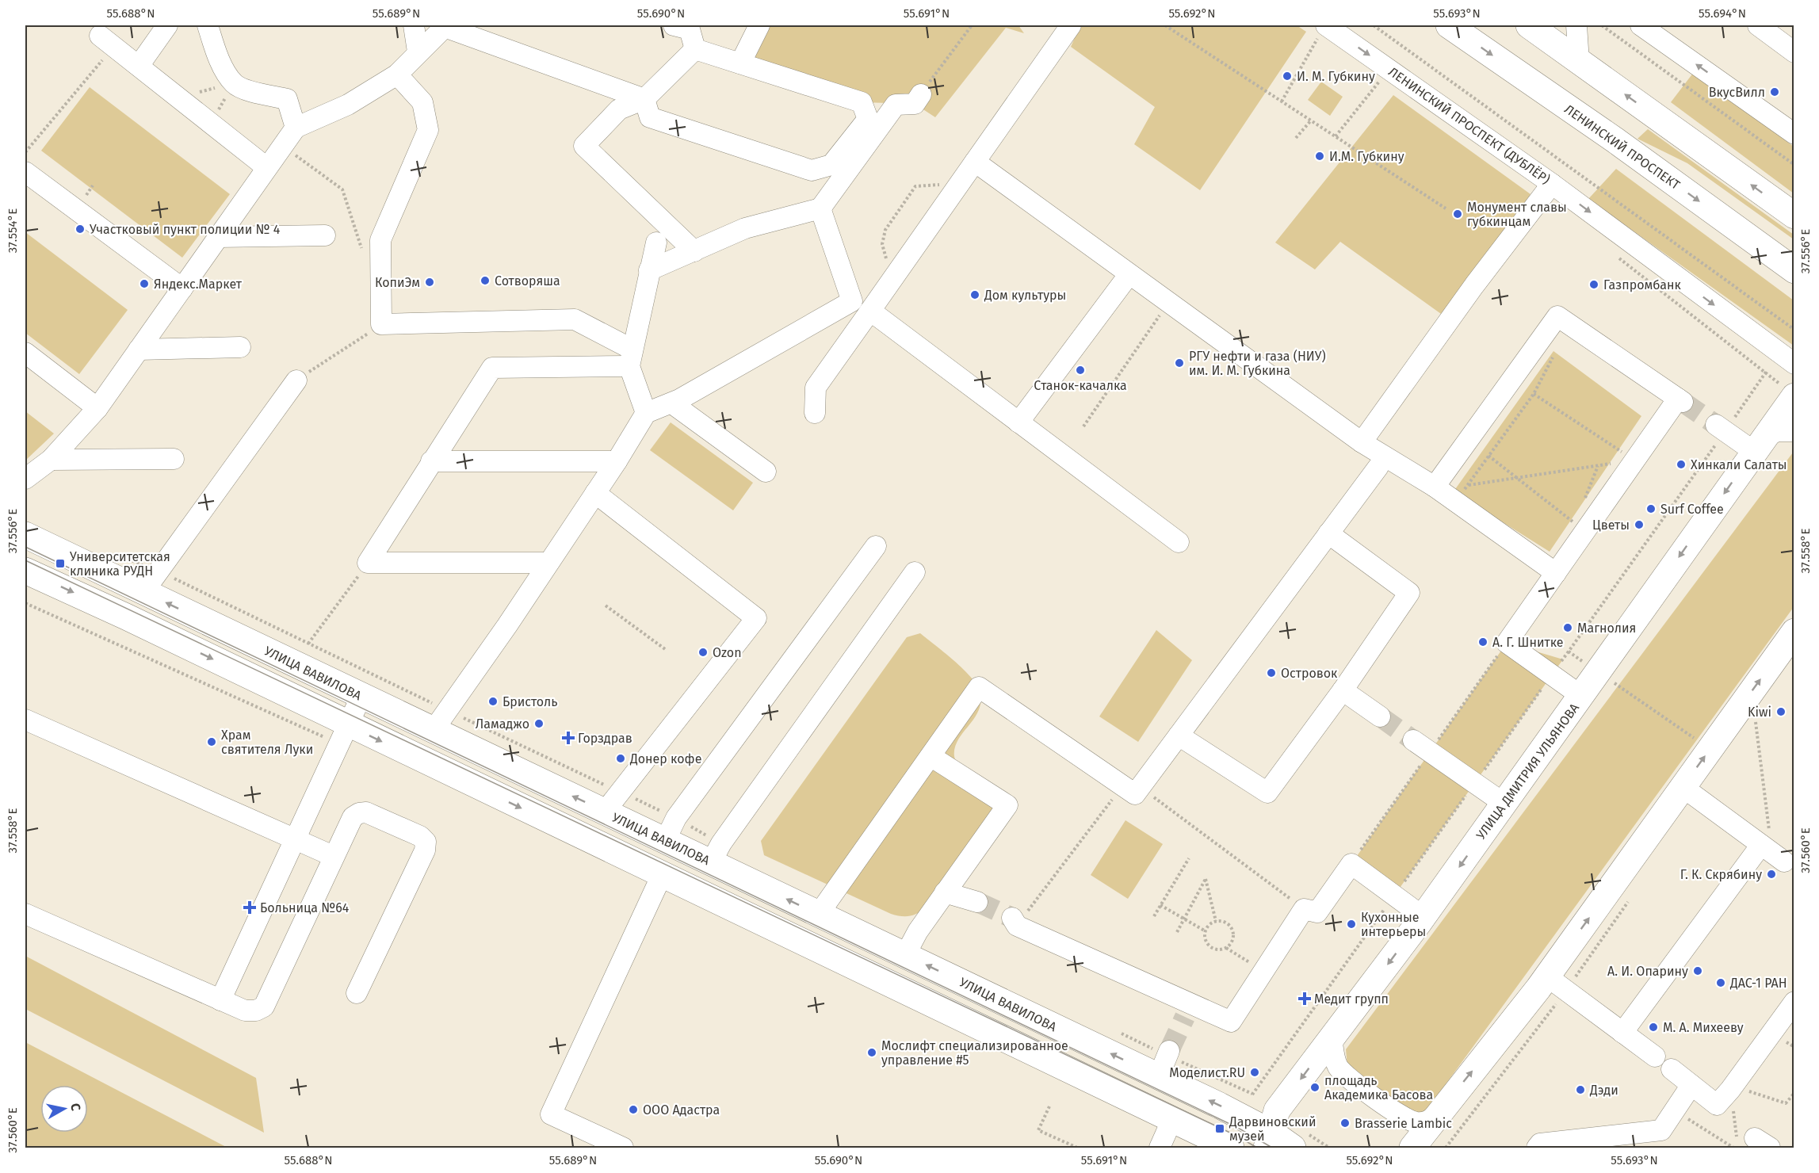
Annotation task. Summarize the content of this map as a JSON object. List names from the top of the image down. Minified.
{"streets":{"main road":["ЛЕНИНСКИЙ ПРОСПЕКТ","УЛИЦА ВАВИЛОВА","УЛИЦА ДМИТРИЯ УЛЬЯНОВА"],"street":["ЛЕНИНСКИЙ ПРОСПЕКТ (ДУБЛЁР)"]},"crossings":[["УЛИЦА ВАВИЛОВА","УЛИЦА ДМИТРИЯ УЛЬЯНОВА"]],"one_way":["ЛЕНИНСКИЙ ПРОСПЕКТ (ДУБЛЁР)"],"places":{"other":["И. М. Губкину","ВкусВилл","И.М. Губкину","Монумент славы губкинцам","Участковый пункт полиции № 4","Сотворяша","КопиЭм","Яндекс.Маркет","Газпромбанк","Дом культуры","РГУ нефти и газа (НИУ) им. И. М. Губкина","Cтанок-качалка","Хинкали Салаты","Surf Coffee","Цветы","Магнолия","А. Г. Шнитке","Ozon","Островок","Бристоль","Kiwi","Ламаджо","Храм святителя Луки","Донер кофе","Г. К. Скрябину","Кухонные интерьеры","А. И. Опарину","ДАС-1 РАН","М. А. Михееву","Мослифт специализированное управление #5","Моделист.RU","площадь Академика Басова","Дэди","ООО Адастра","Brasserie Lambic"],"transit":["Университетская клиника РУДН","Дарвиновский музей"],"health":["Горздрав","Больница №64","Медит групп"]},"north":"right","coordinates":["55.688°N","55.689°N","55.690°N","55.691°N","55.692°N","55.693°N","55.694°N","37.554°E","37.556°E","37.558°E","37.560°E"]}
